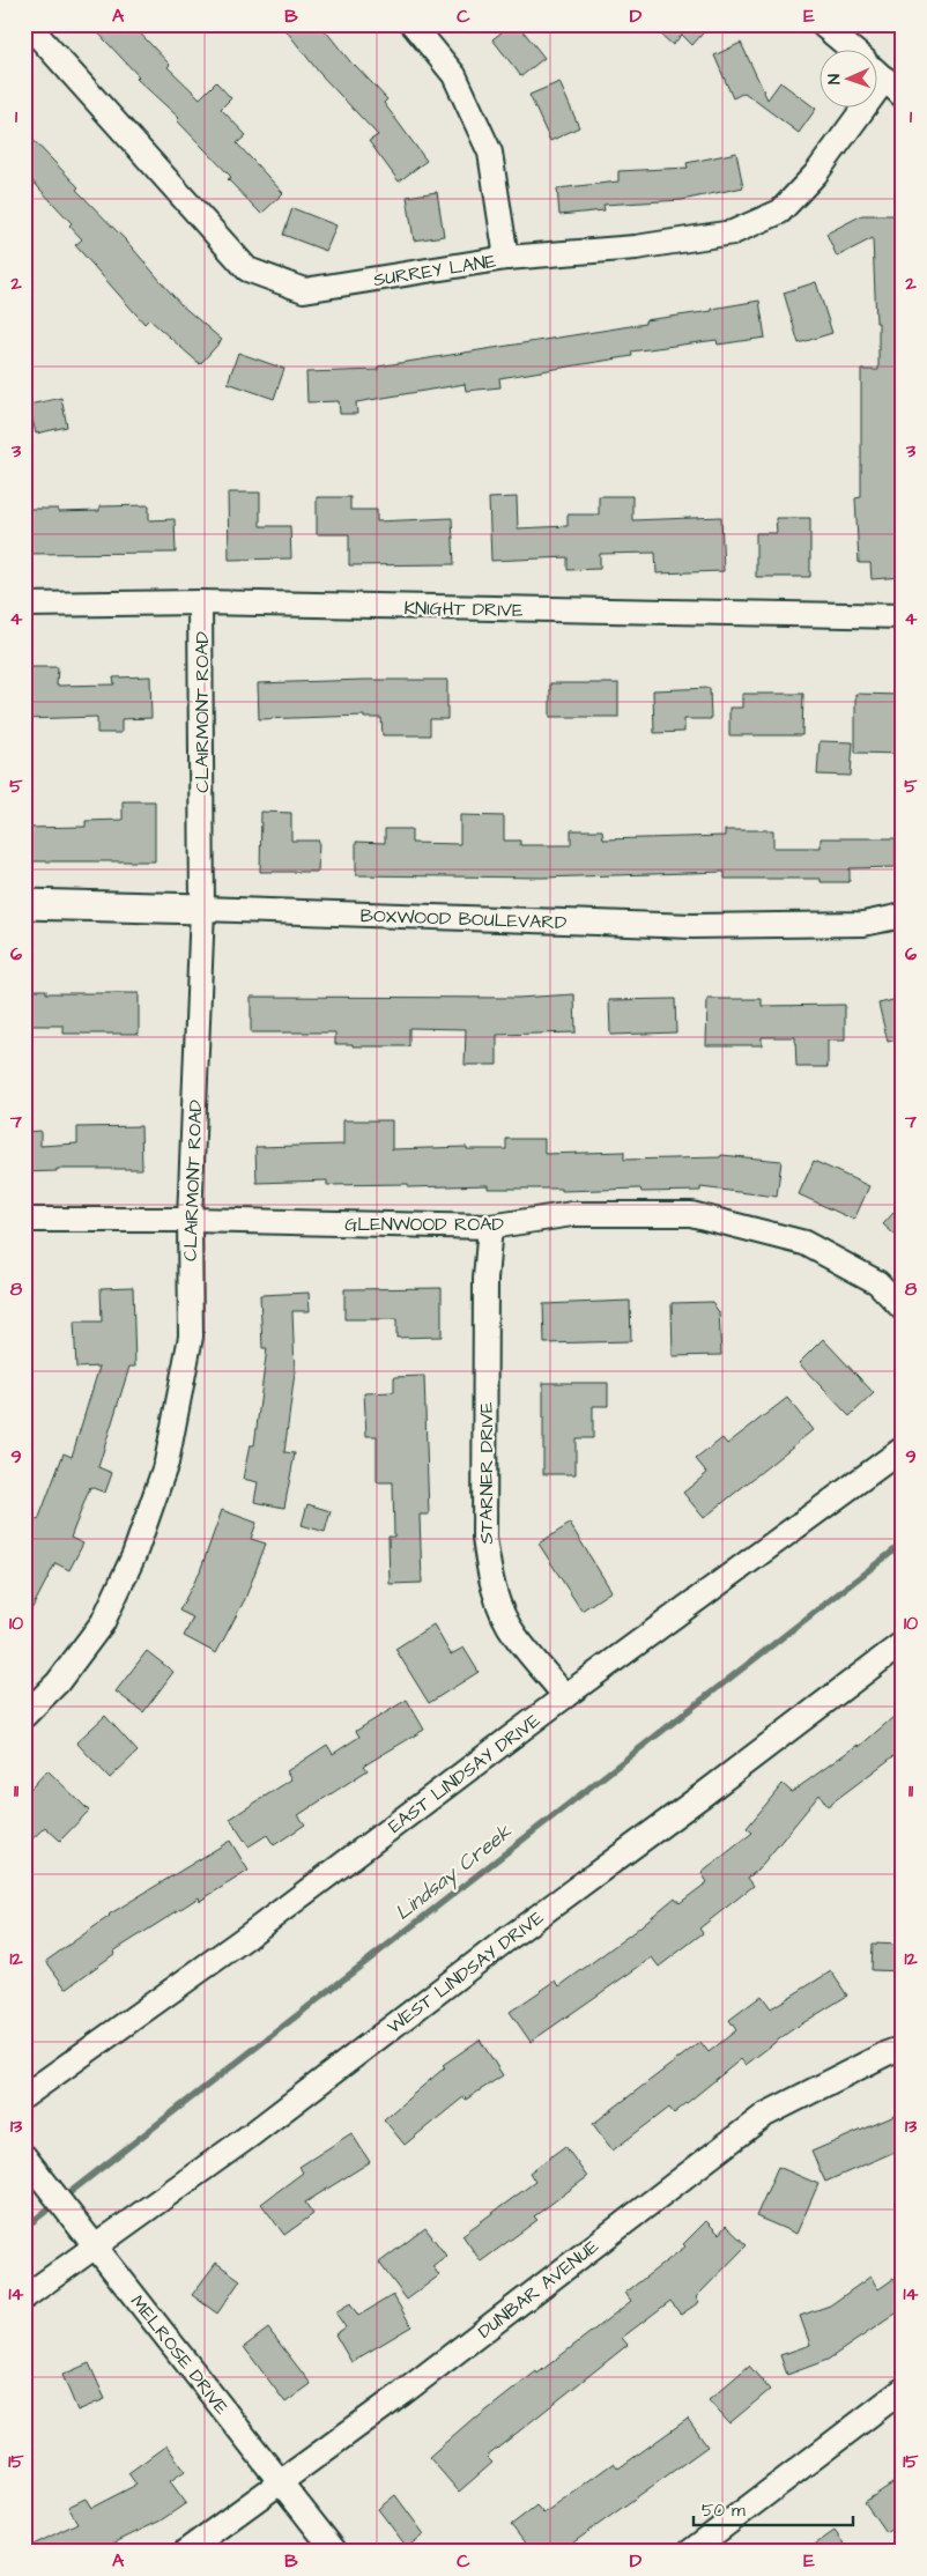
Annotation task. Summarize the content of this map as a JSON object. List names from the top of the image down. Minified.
{"streets":{"street":["SURREY LANE","KNIGHT DRIVE","CLAIRMONT ROAD","BOXWOOD BOULEVARD","GLENWOOD ROAD","STARNER DRIVE","EAST LINDSAY DRIVE","WEST LINDSAY DRIVE","DUNBAR AVENUE","MELROSE DRIVE"]},"crossings":[["KNIGHT DRIVE","CLAIRMONT ROAD"],["CLAIRMONT ROAD","BOXWOOD BOULEVARD"],["CLAIRMONT ROAD","GLENWOOD ROAD"],["GLENWOOD ROAD","STARNER DRIVE"],["STARNER DRIVE","EAST LINDSAY DRIVE"],["WEST LINDSAY DRIVE","MELROSE DRIVE"],["DUNBAR AVENUE","MELROSE DRIVE"]],"water":["Lindsay Creek"],"scale_bar":"50 m","north":"left","grid":{"columns":["A","B","C","D","E"],"rows":["1","2","3","4","5","6","7","8","9","10","11","12","13","14","15"]}}
